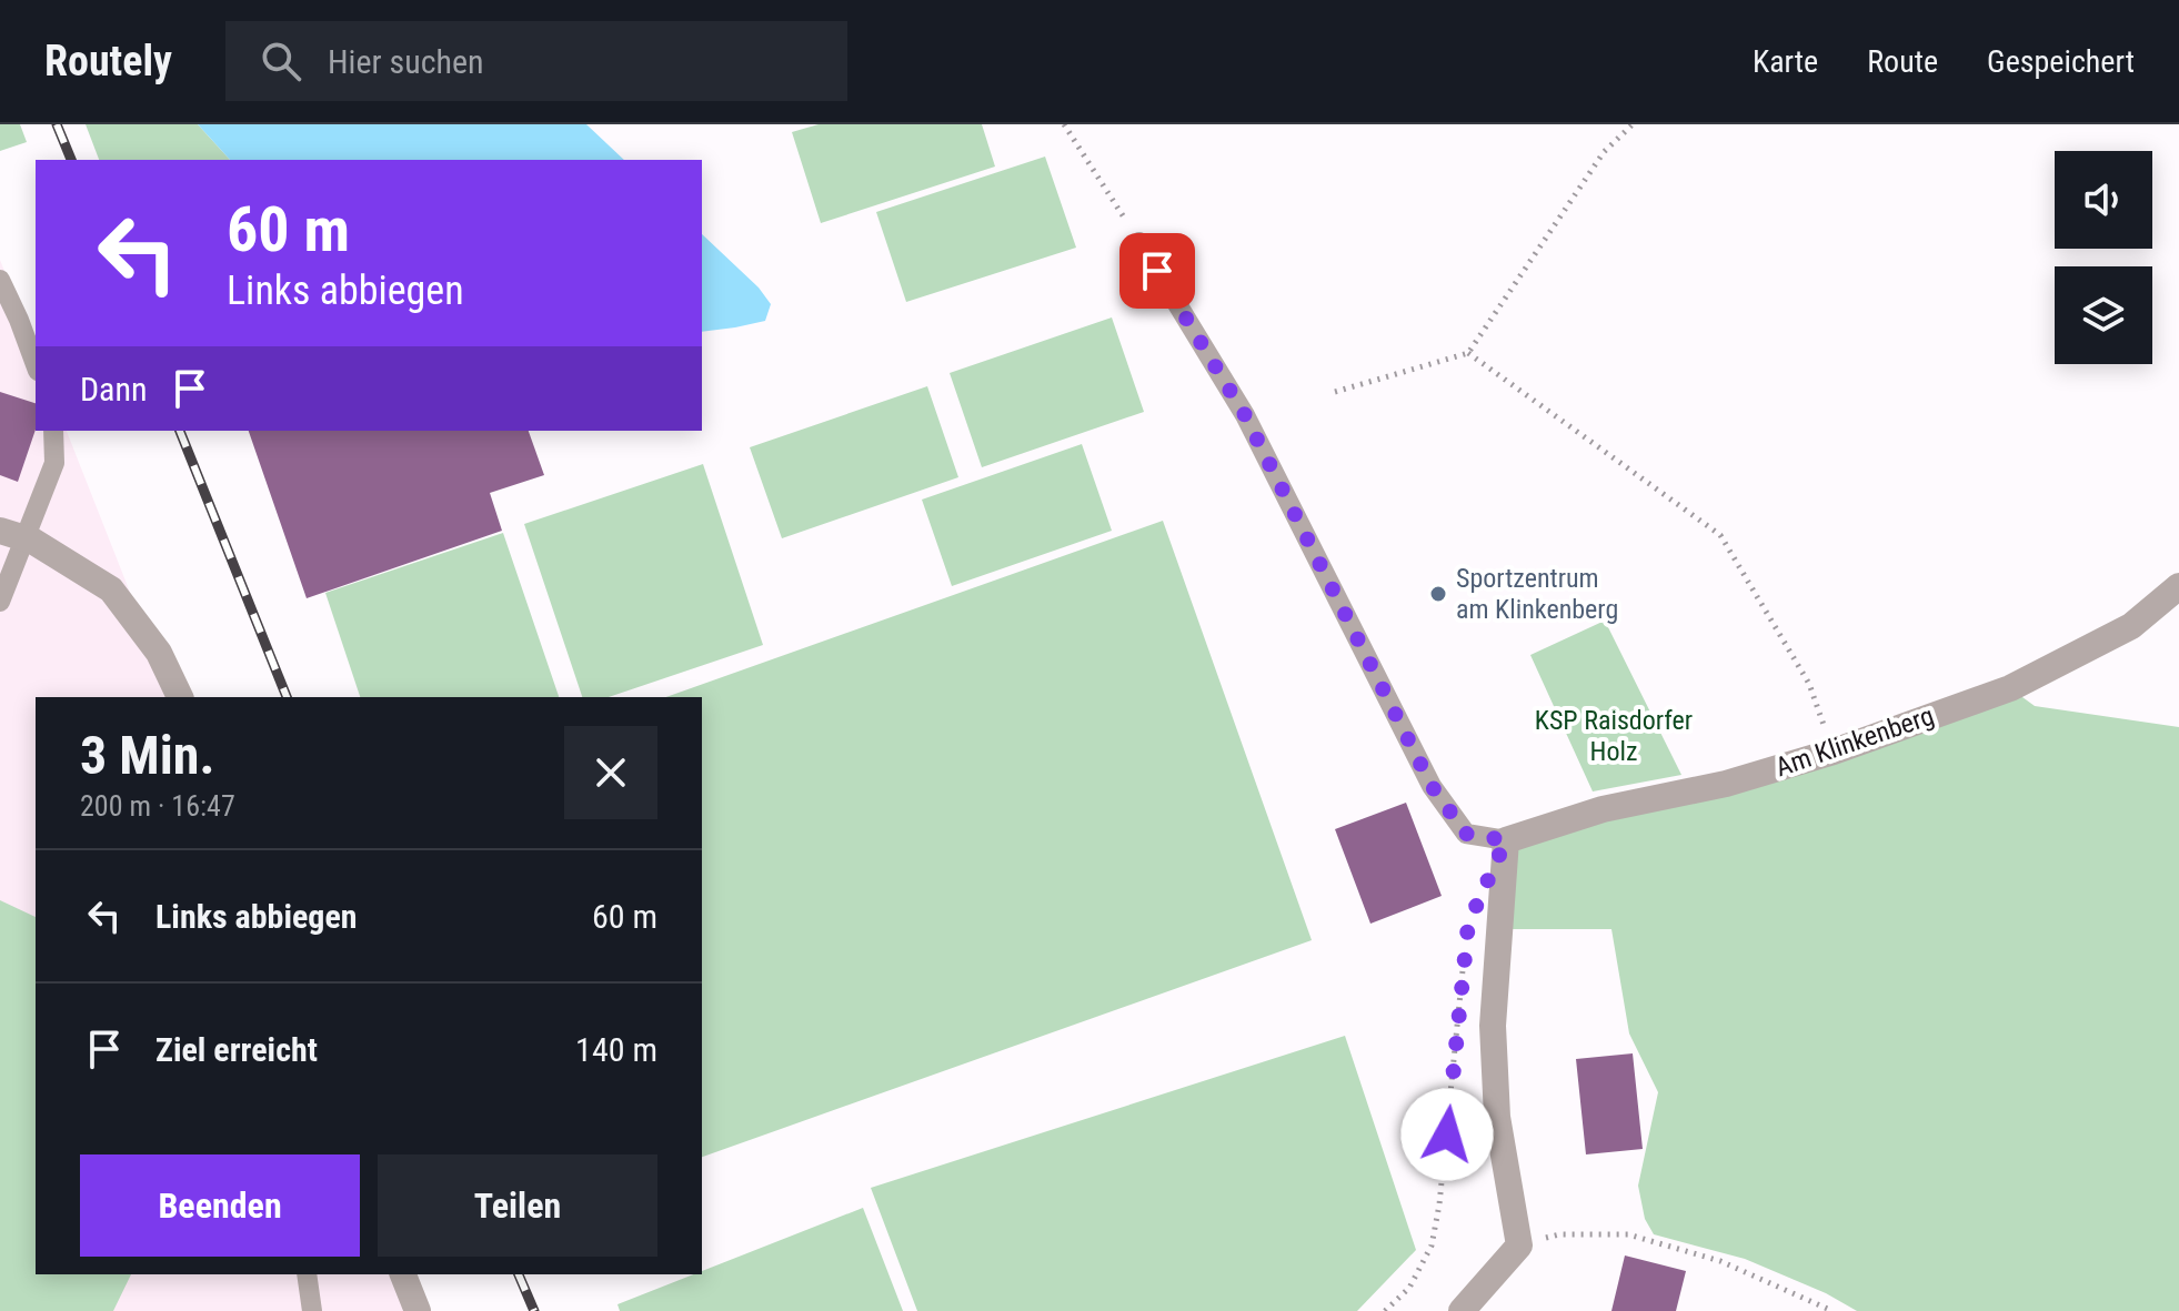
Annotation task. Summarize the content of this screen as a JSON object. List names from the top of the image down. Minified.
{"streets":{"street":["Am Klinkenberg"]},"parks":["KSP Raisdorfer Holz"],"places":["Sportzentrum am Klinkenberg"],"page":{"header":"Routely","search":"Hier suchen","nav":["Karte","Route","Gespeichert"],"turn":["60 m","Links abbiegen"],"then":"Dann","heading":["3 Min.","200 m · 16:47"],"list":[{"name":"Links abbiegen","value":"60 m"},{"name":"Ziel erreicht","value":"140 m"}],"buttons":["Beenden","Teilen"]}}
